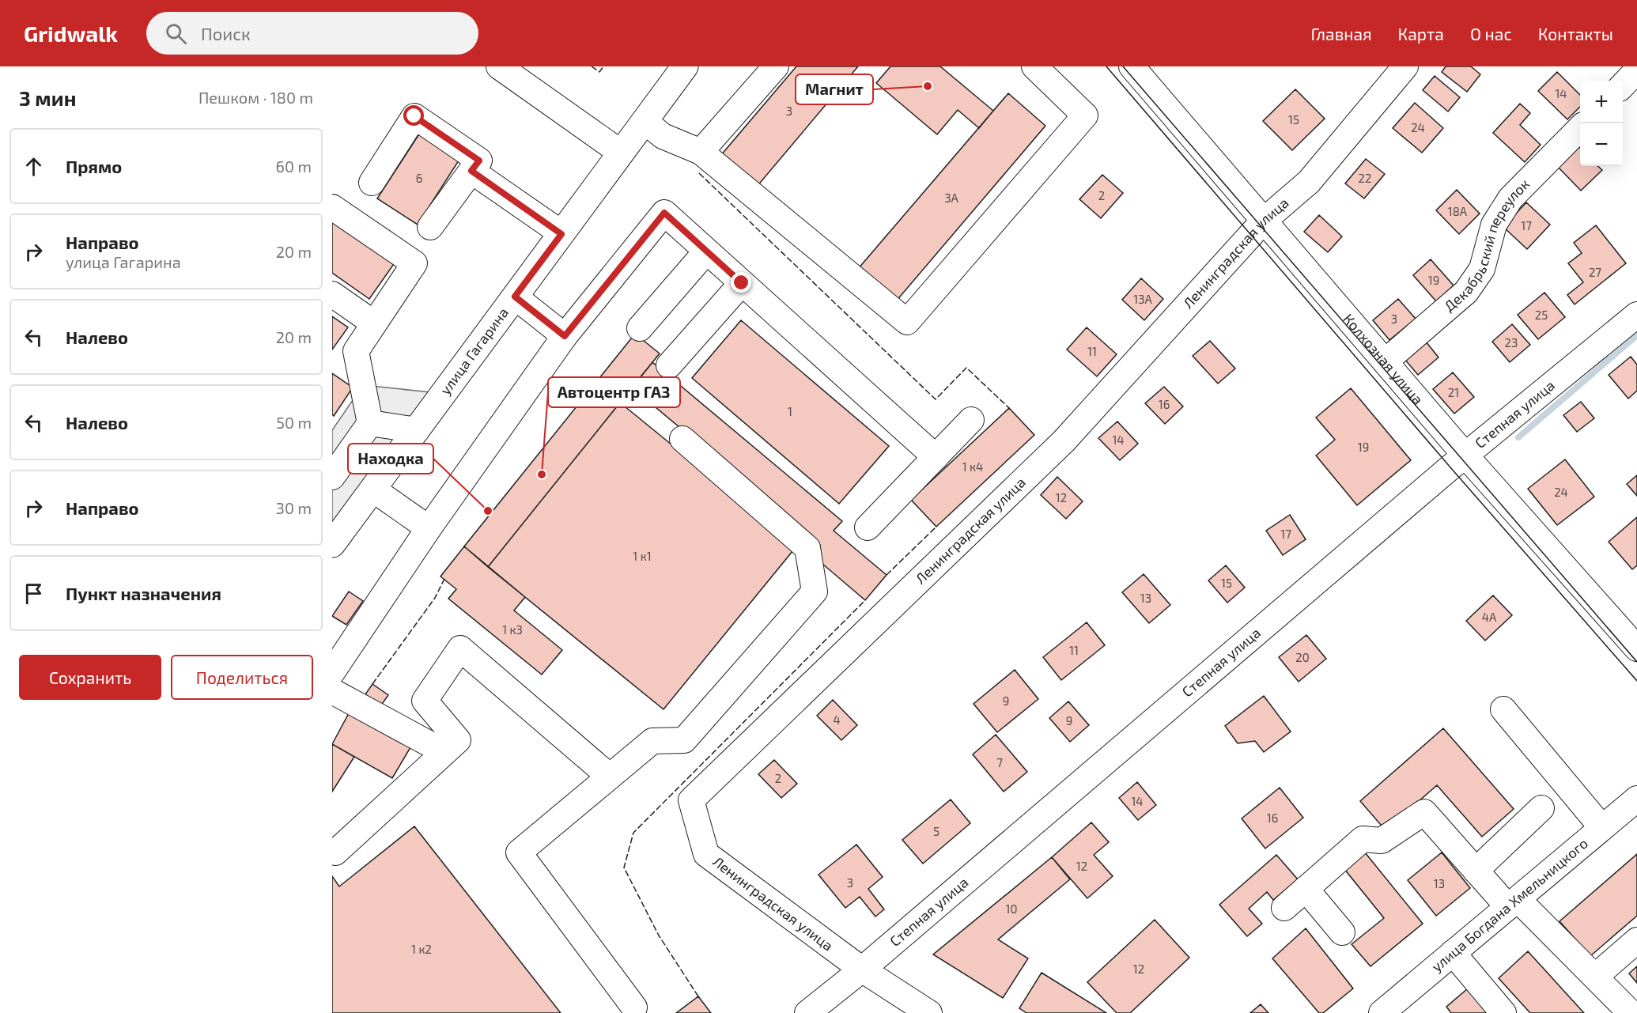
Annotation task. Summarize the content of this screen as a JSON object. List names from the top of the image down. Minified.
{"streets":{"main road":["улица Гагарина"],"street":["Декабрьский переулок","Ленинградская улица","Колхозная улица","Степная улица","улица Богдана Хмельницкого"]},"crossings":[["Декабрьский переулок","Колхозная улица"],["Ленинградская улица","Колхозная улица"],["Ленинградская улица","Степная улица"],["Колхозная улица","Степная улица"]],"places":["Магнит","Автоцентр ГАЗ","Находка"],"house_numbers":["14","3","15","24","6","22","2","3А","18А","17","27","19","13А","25","3","23","11","21","16","1","14","19","1 к4","24","12","17","1 к1","15","13","4А","1 к3","11","20","9","4","9","7","2","14","16","5","12","3","13","10","1 к2","12"],"page":{"header":"Gridwalk","search":"Поиск","nav":["Главная","Карта","О нас","Контакты"],"heading":["3 мин","Пешком · 180 m"],"map_buttons":["+","−"],"list":[["Прямо","60 m"],["Направо","улица Гагарина","20 m"],["Налево","20 m"],["Налево","50 m"],["Направо","30 m"],"Пункт назначения"],"buttons":["Сохранить","Поделиться"]}}
